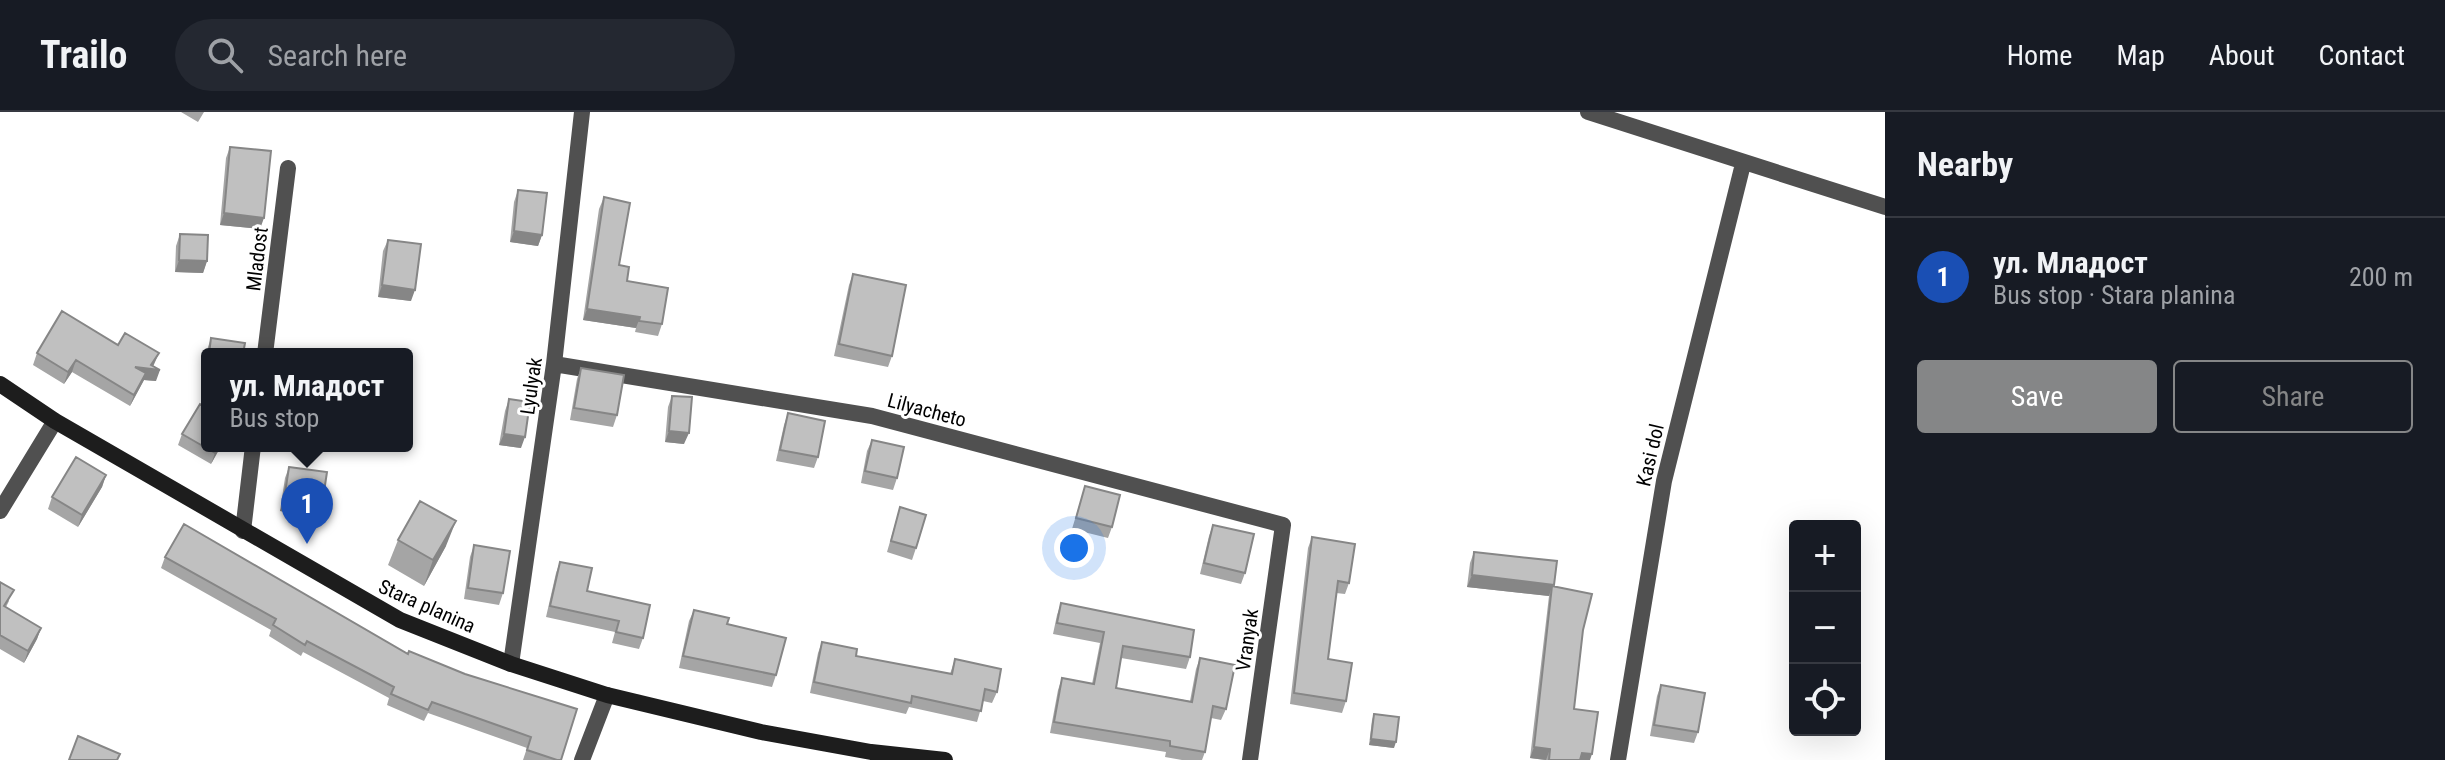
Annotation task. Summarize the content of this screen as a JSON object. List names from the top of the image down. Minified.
{"streets":{"street":["Mladost","Lyulyak","Lilyacheto","Kasi dol","Stara planina","Vranyak"]},"crossings":[["Lyulyak","Lilyacheto"],["Lyulyak","Stara planina"],["Lilyacheto","Vranyak"]],"page":{"header":"Trailo","search":"Search here","nav":["Home","Map","About","Contact"],"heading":"Nearby","list":[{"mark":"1","name":"ул. Младост","note":"Bus stop · Stara planina","value":"200 m"}],"buttons":["Save","Share"],"popup":["ул. Младост","Bus stop"],"pins":"1","map_buttons":["+","−"]}}
